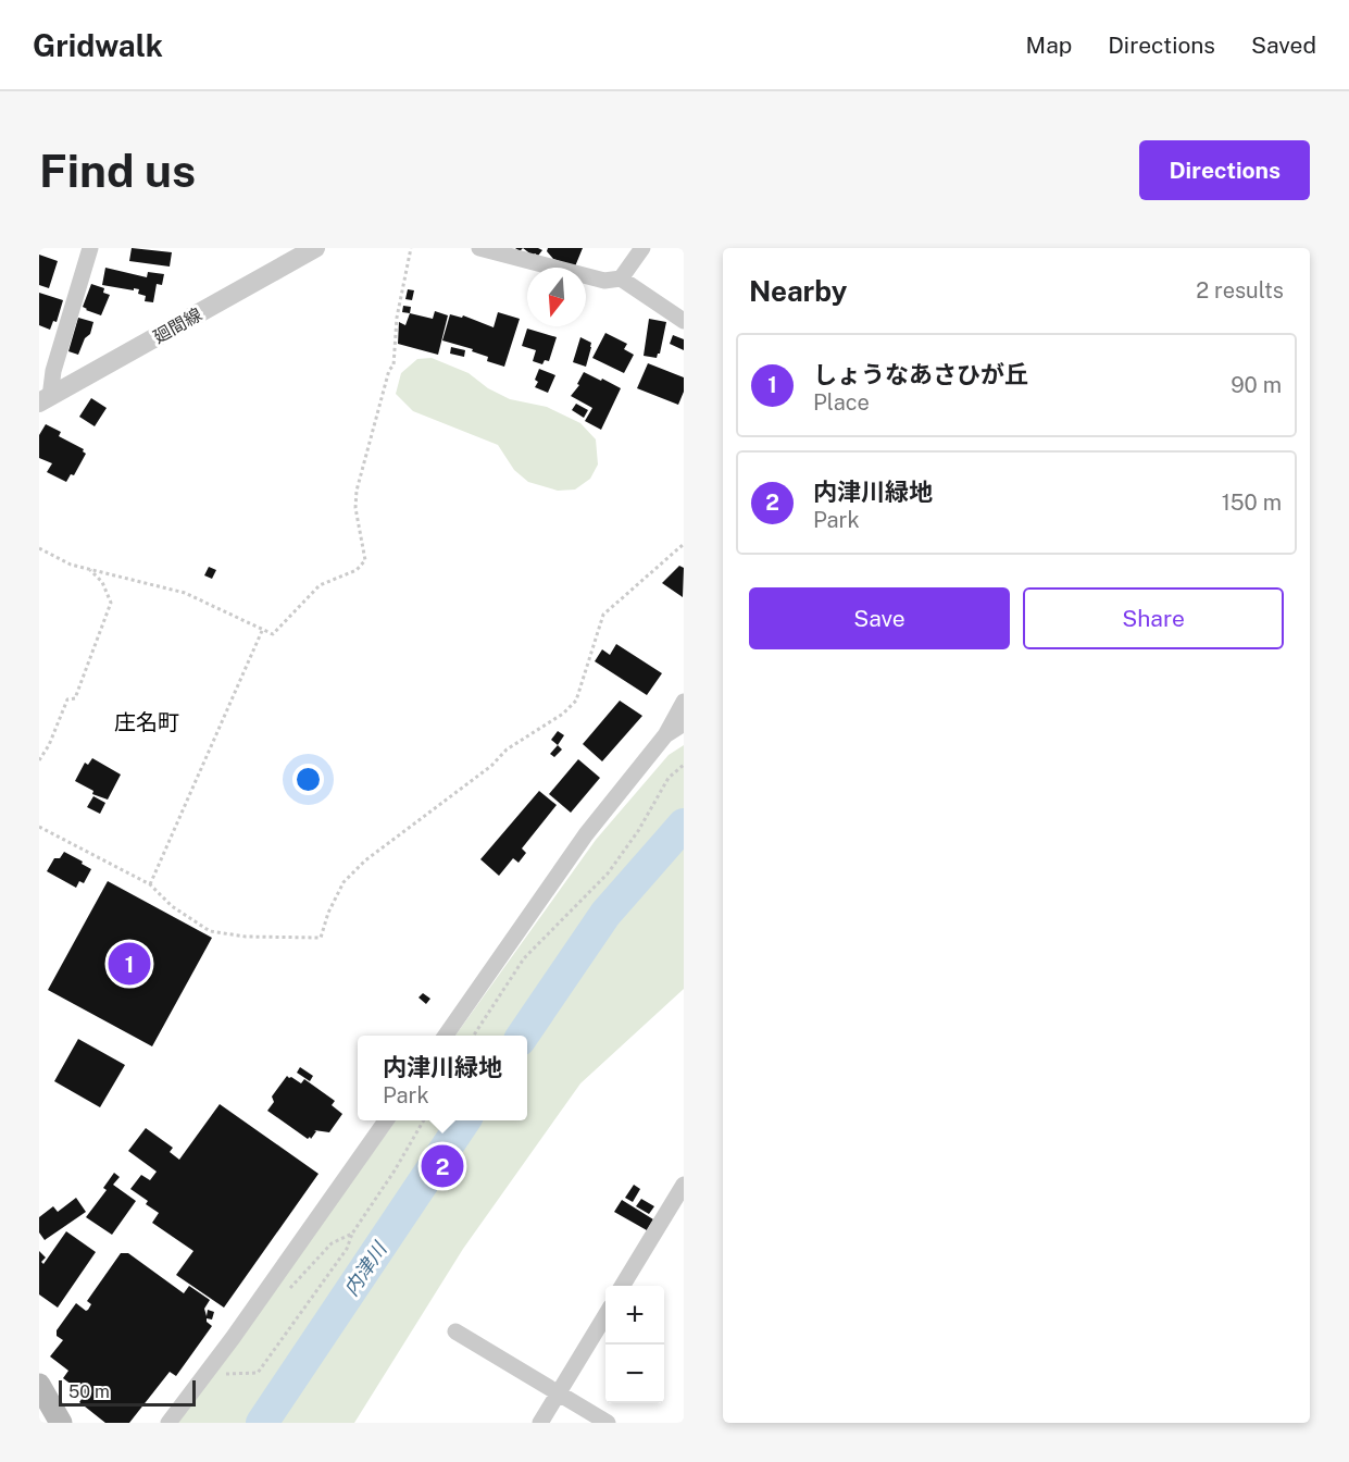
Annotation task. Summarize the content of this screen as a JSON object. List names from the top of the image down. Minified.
{"streets":{"street":["廻間線"]},"districts":["庄名町"],"water":["内津川"],"scale_bar":"50 m","north":"bottom","page":{"header":"Gridwalk","nav":["Map","Directions","Saved"],"buttons":["Directions",["Save","Share"]],"title":"Find us","heading":["Nearby","2 results"],"list":[{"mark":"1","name":"しょうなあさひが丘","note":"Place","value":"90 m"},{"mark":"2","name":"内津川緑地","note":"Park","value":"150 m"}],"pins":["1","2"],"popup":["内津川緑地","Park"],"map_buttons":["+","−"],"scale":"50 m"}}
